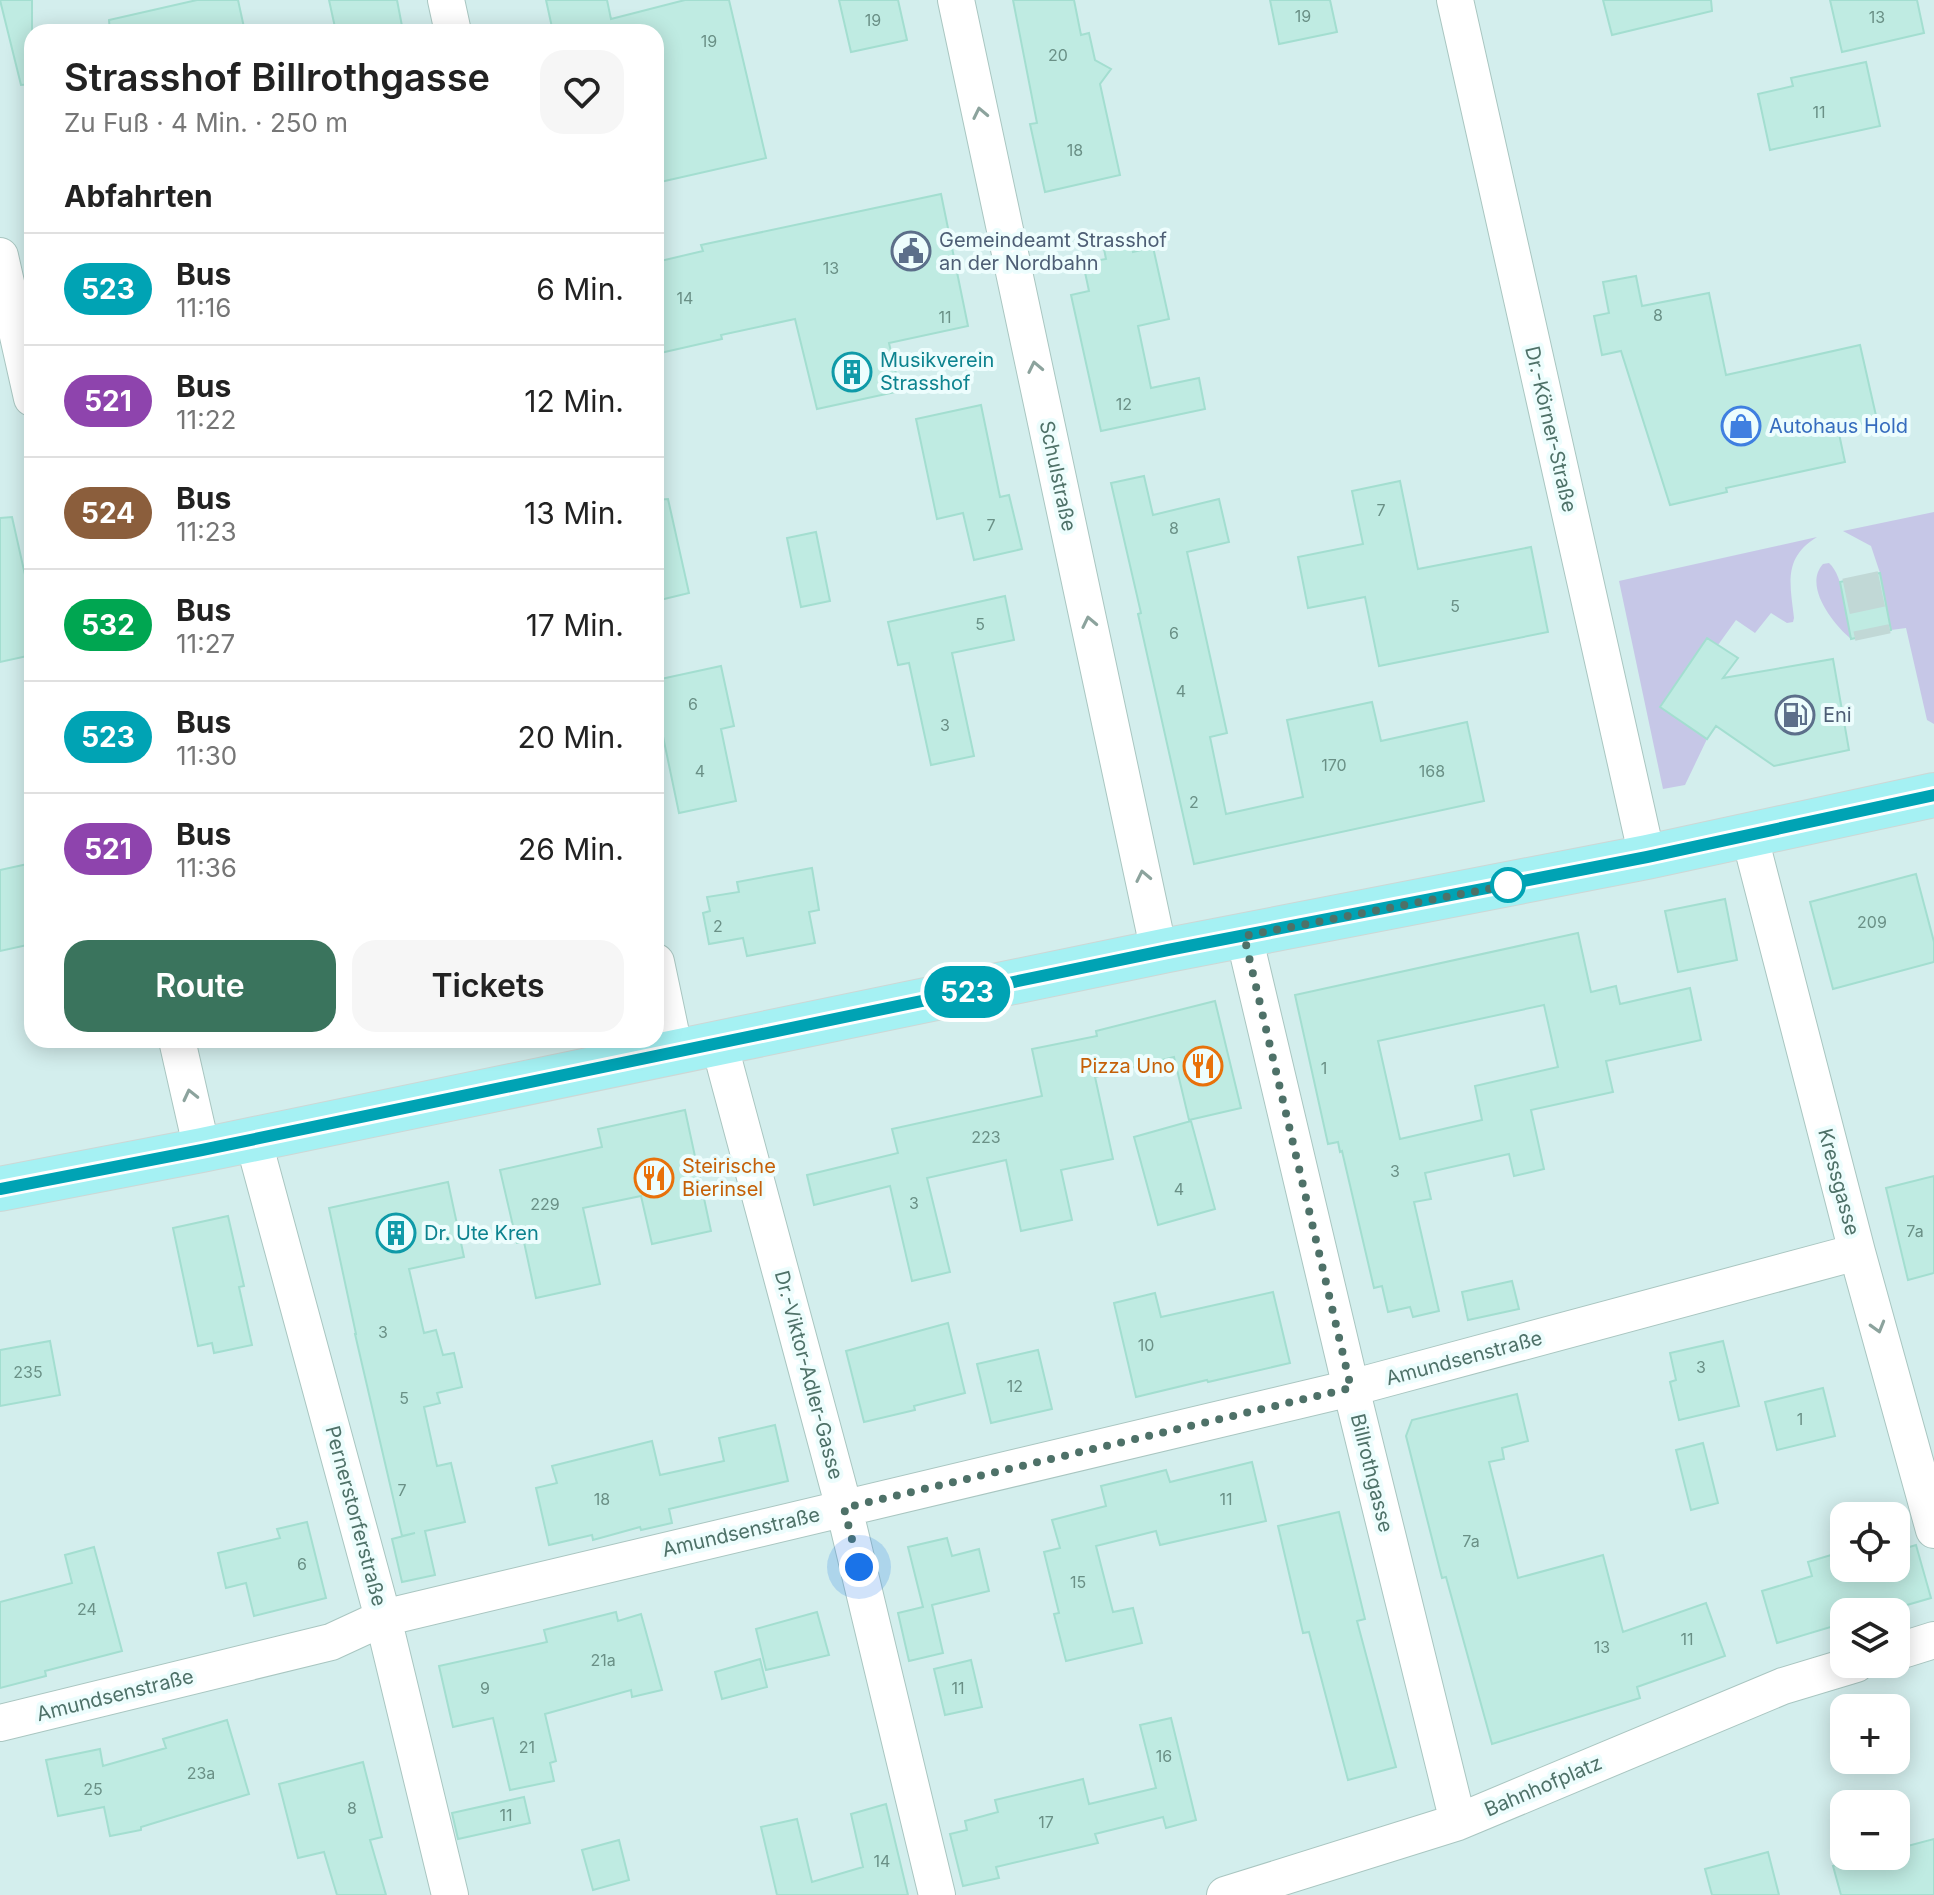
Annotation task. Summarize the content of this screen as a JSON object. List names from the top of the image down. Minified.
{"streets":{"street":["Dr.-Körner-Straße","Schulstraße","Kressgasse","Amundsenstraße","Dr.-Viktor-Adler-Gasse","Billrothgasse","Pernerstorferstraße","Bahnhofplatz"]},"crossings":[["Kressgasse","Amundsenstraße"],["Amundsenstraße","Dr.-Viktor-Adler-Gasse"],["Amundsenstraße","Billrothgasse"],["Amundsenstraße","Pernerstorferstraße"],["Billrothgasse","Bahnhofplatz"]],"one_way":["Schulstraße","Kressgasse"],"places":{"public building":["Gemeindeamt Strasshof an der Nordbahn"],"building":["Musikverein Strasshof","Dr. Ute Kren"],"shop":["Autohaus Hold"],"fuel station":["Eni"],"restaurant":["Pizza Uno","Steirische Bierinsel"]},"lines":["bus line 523"],"house_numbers":["19","13","19","19","20","11","18","13","14","8","11","12","7","7","8","5","5","6","4","6","3","170","4","168","2","209","2","1","223","3","4","3","229","7a","3","10","3","235","12","5","1","7","18","11","7a","6","15","24","11","13","21a","9","11","21","16","23a","25","8","11","17","14"],"page":{"on_map":"523","heading":[["Strasshof Billrothgasse","Zu Fuß · 4 Min. · 250 m"],"Abfahrten"],"list":[{"mark":"523","name":"Bus","note":"11:16","value":"6 Min."},{"mark":"521","name":"Bus","note":"11:22","value":"12 Min."},{"mark":"524","name":"Bus","note":"11:23","value":"13 Min."},{"mark":"532","name":"Bus","note":"11:27","value":"17 Min."},{"mark":"523","name":"Bus","note":"11:30","value":"20 Min."},{"mark":"521","name":"Bus","note":"11:36","value":"26 Min."}],"buttons":["Route","Tickets"],"map_buttons":["+","−"]}}
